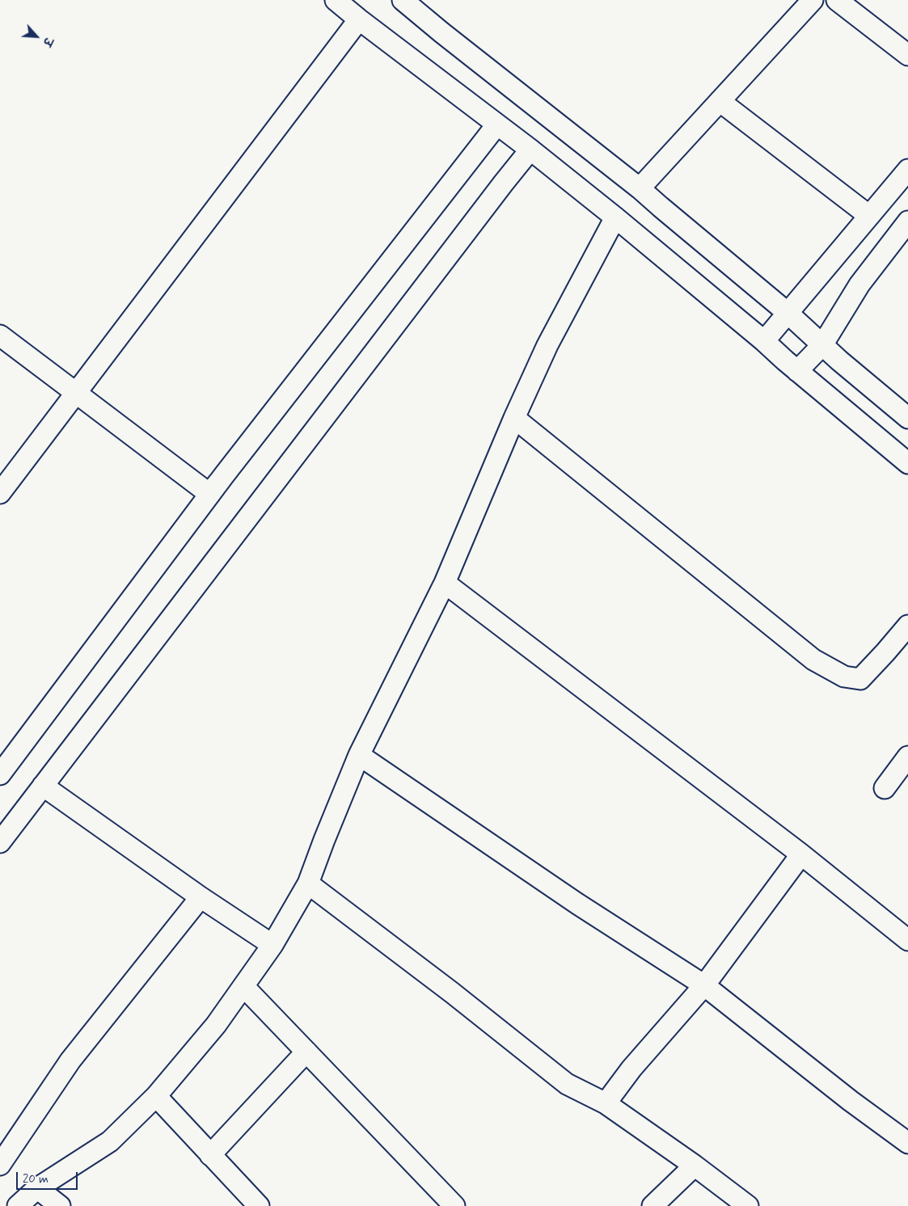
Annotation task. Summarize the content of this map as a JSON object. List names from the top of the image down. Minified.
{"scale_bar":"20 m","north":"bottom right"}
